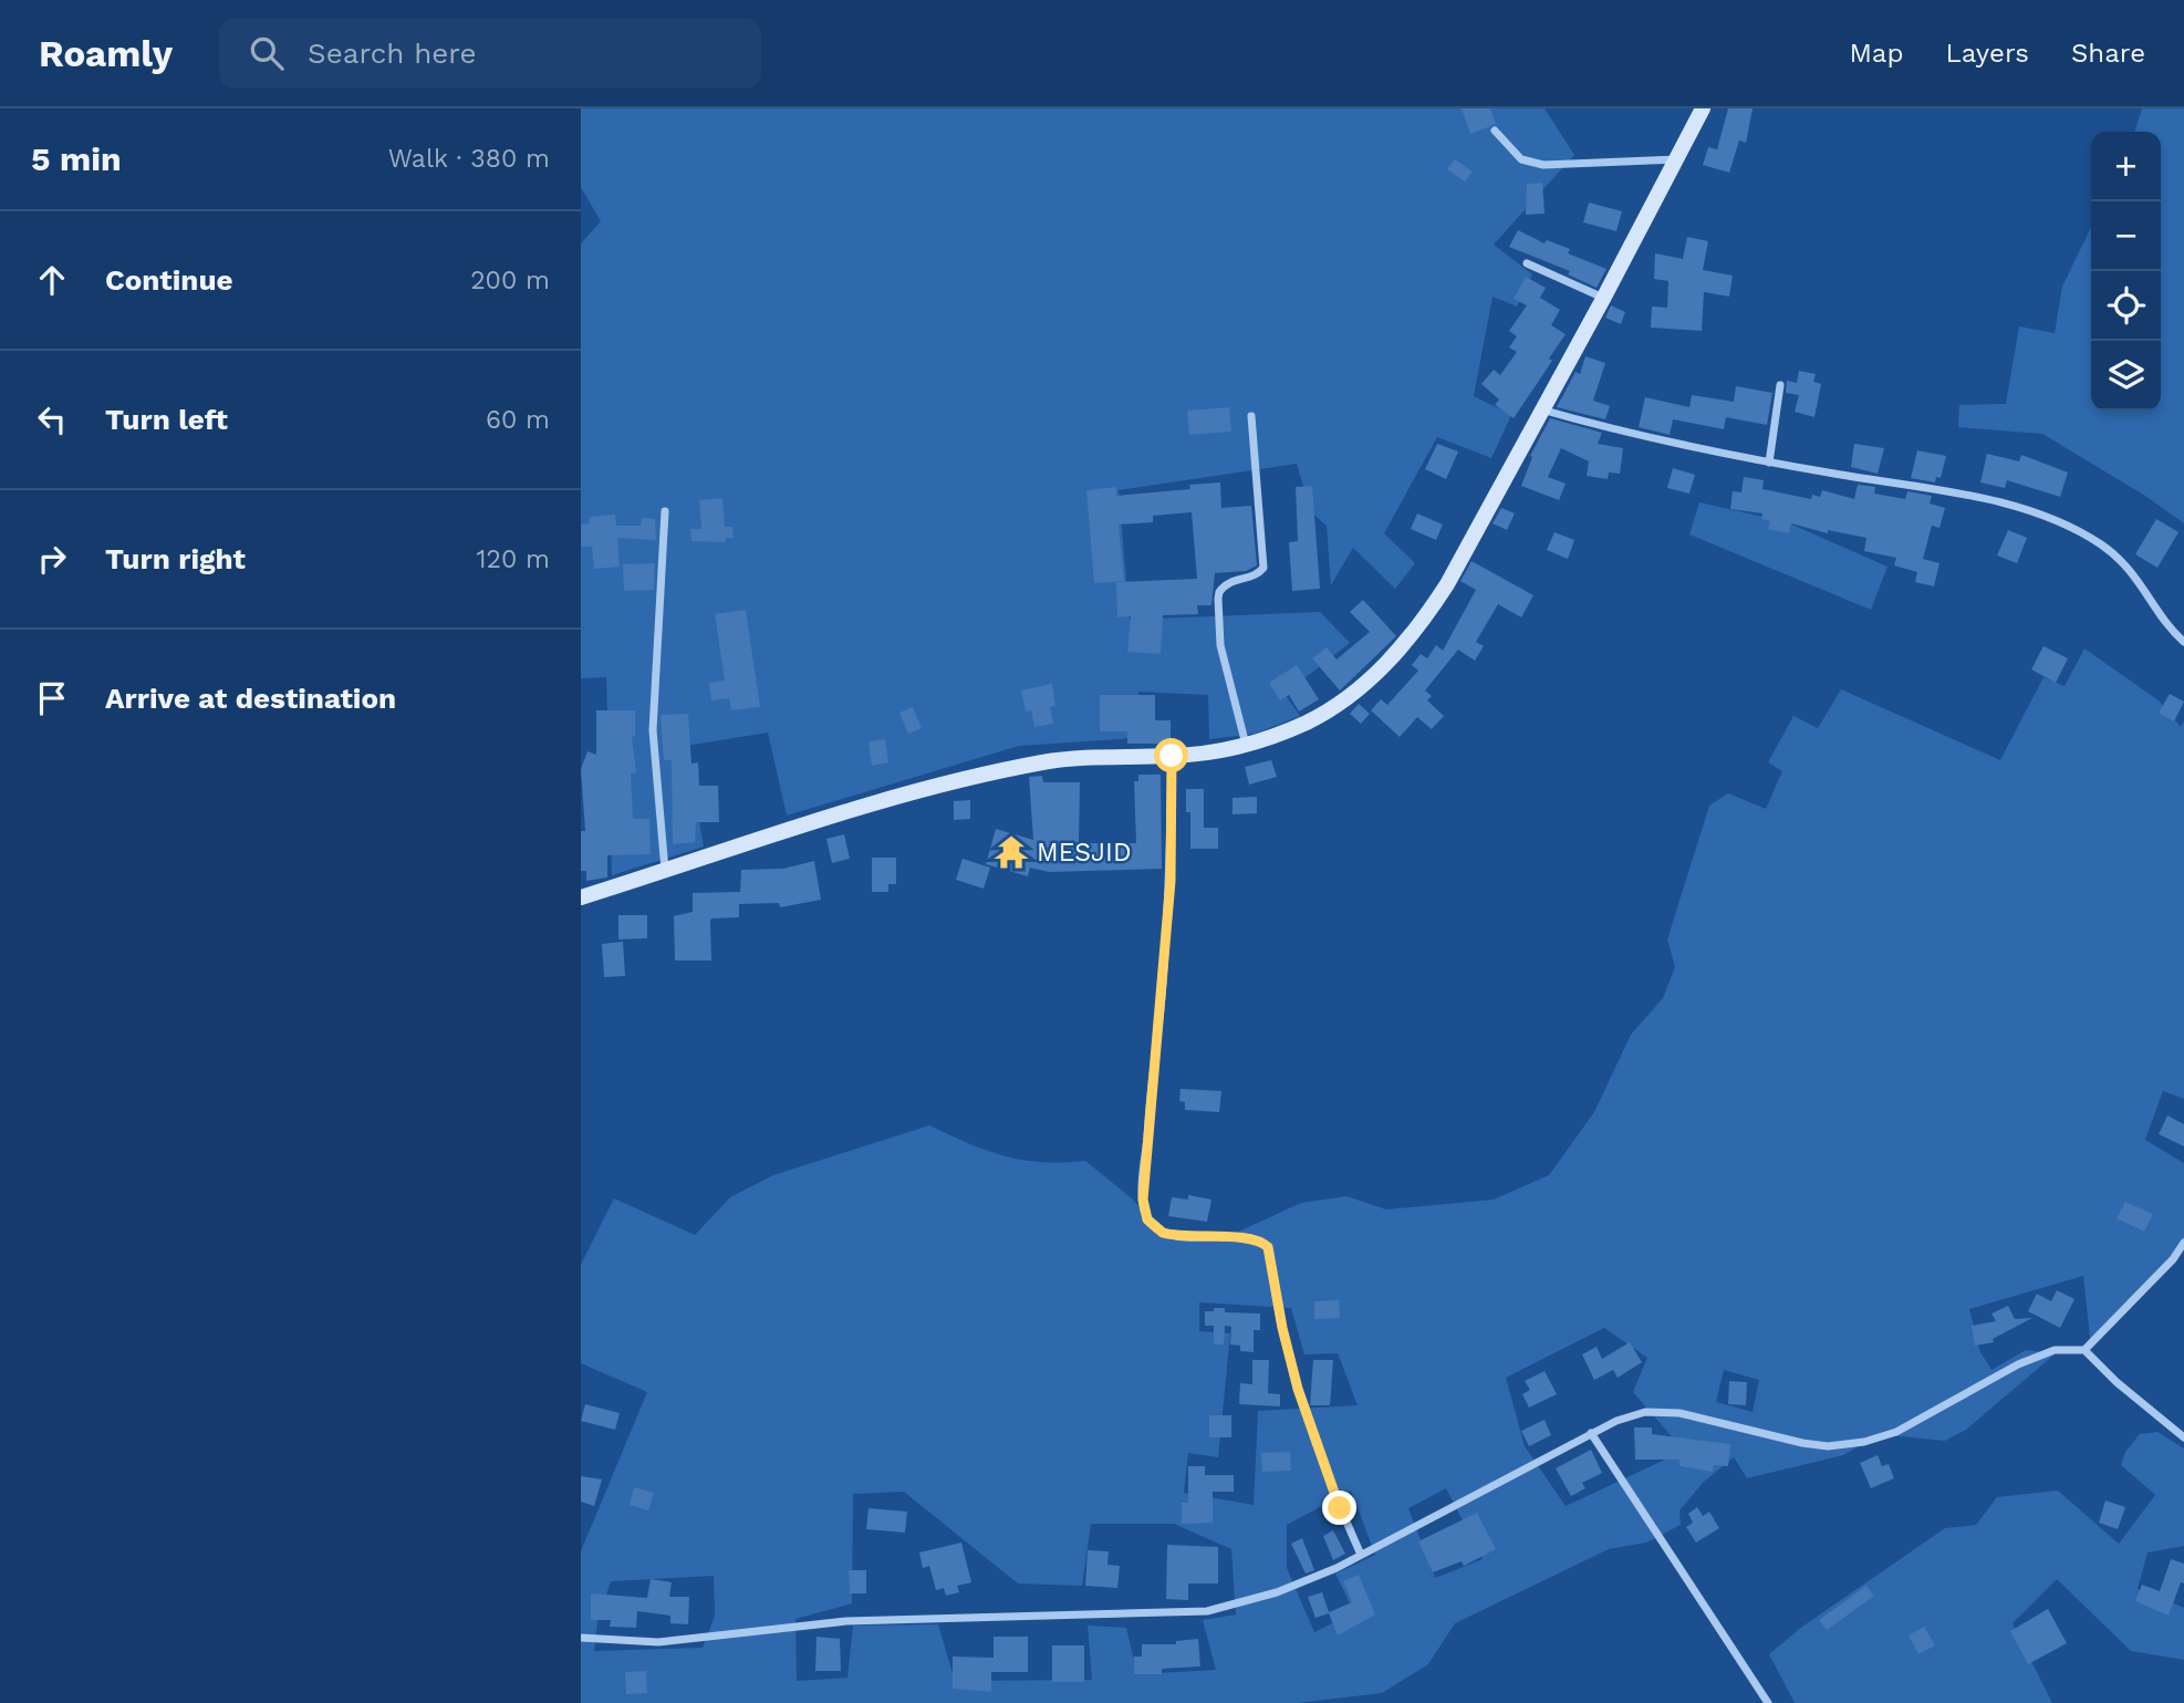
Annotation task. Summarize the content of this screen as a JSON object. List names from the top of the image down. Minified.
{"places":{"temple":["MESJID"]},"page":{"header":"Roamly","search":"Search here","nav":["Map","Layers","Share"],"heading":["5 min","Walk · 380 m"],"map_buttons":["+","−"],"list":[["Continue","200 m"],["Turn left","60 m"],["Turn right","120 m"],"Arrive at destination"]}}
